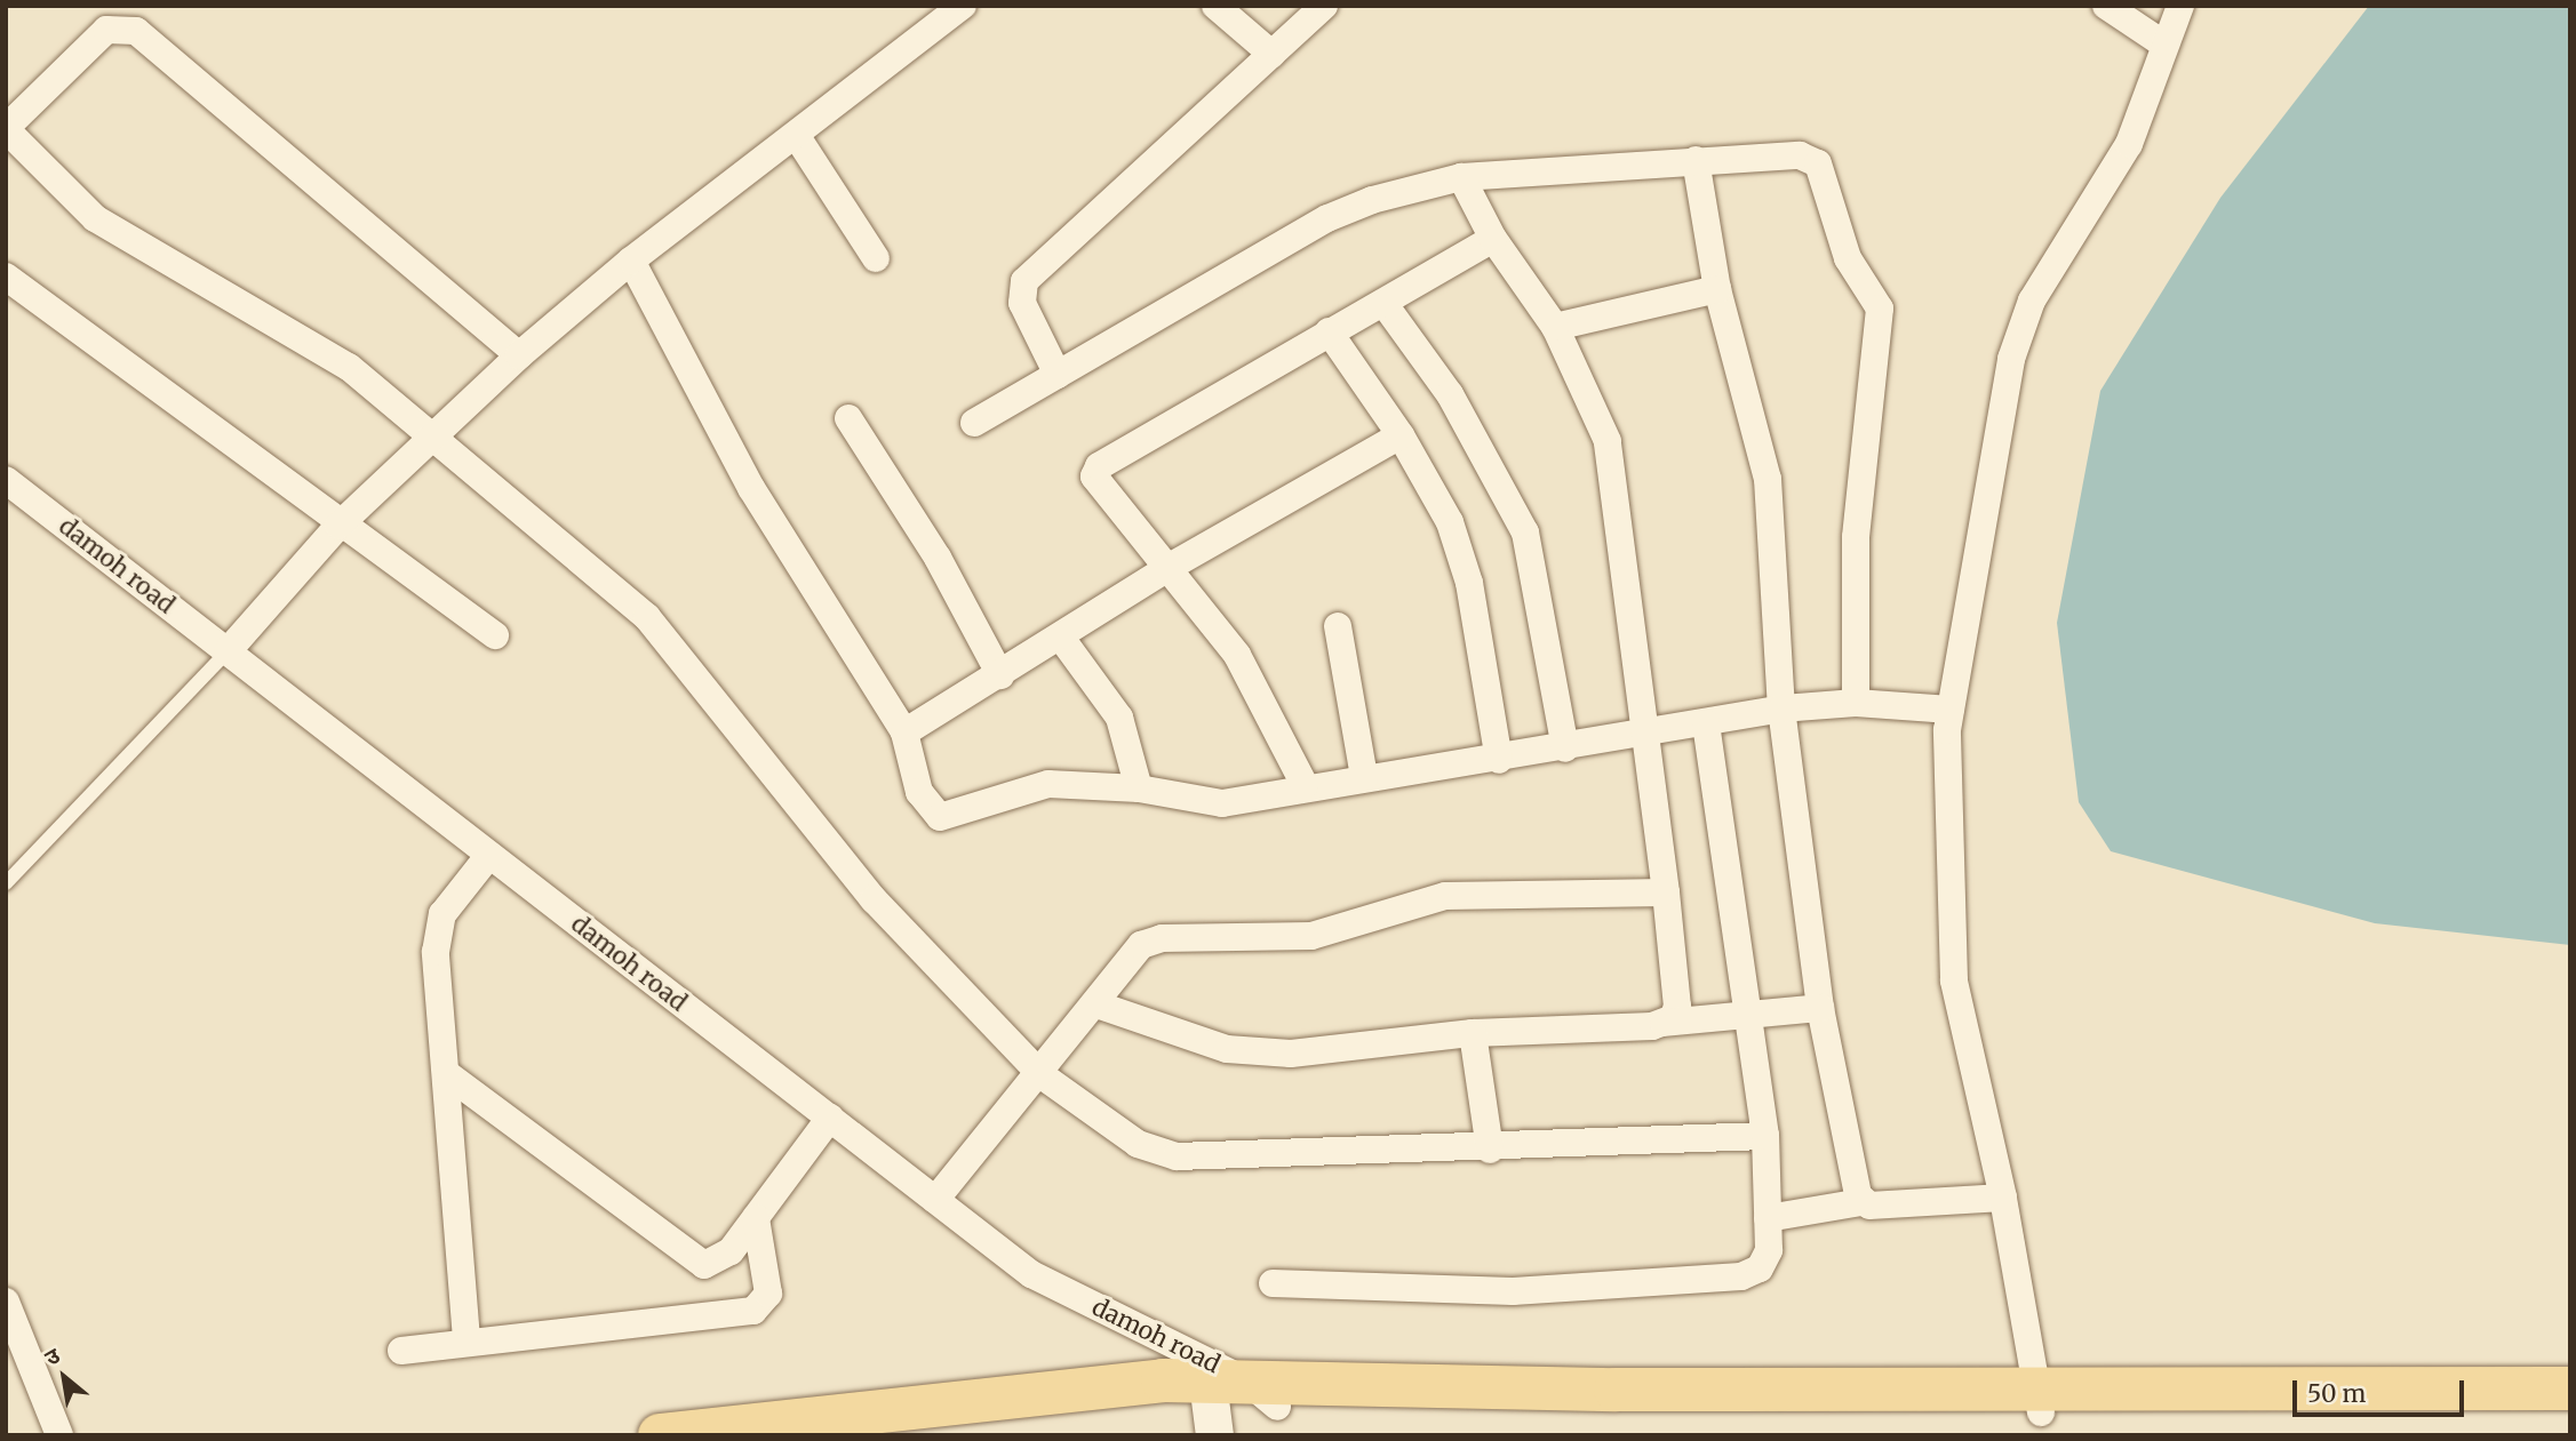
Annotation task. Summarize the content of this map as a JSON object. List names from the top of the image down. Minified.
{"streets":{"street":["damoh road"]},"scale_bar":"50 m","north":"top left"}
